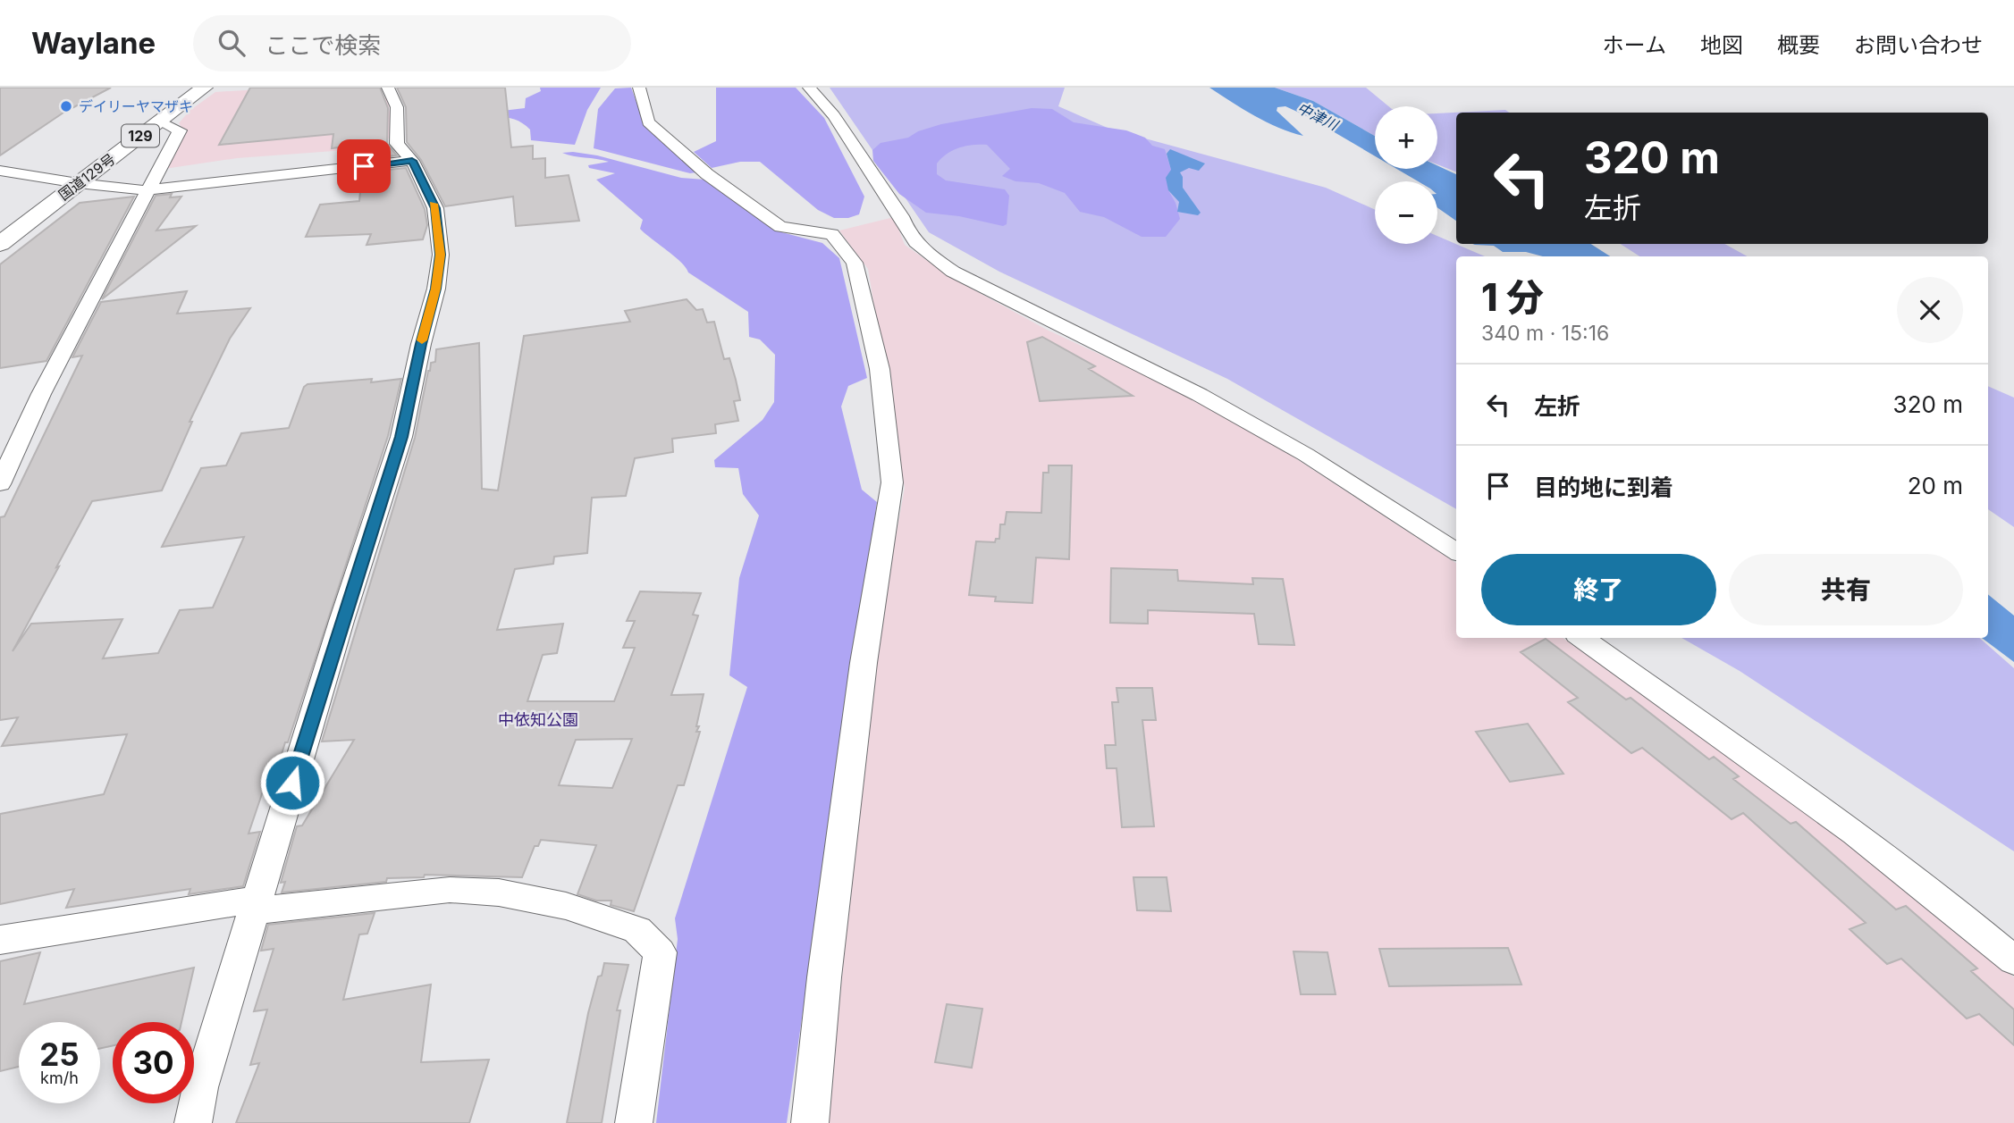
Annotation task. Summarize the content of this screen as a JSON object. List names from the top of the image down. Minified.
{"streets":{"highway":["129","国道129号"]},"water":["中津川"],"parks":["中依知公園"],"places":["デイリーヤマザキ"],"page":{"header":"Waylane","search":"ここで検索","nav":["ホーム","地図","概要","お問い合わせ"],"map_buttons":["+","−"],"turn":["320 m","左折"],"heading":["1 分","340 m · 15:16"],"list":[{"name":"左折","value":"320 m"},{"name":"目的地に到着","value":"20 m"}],"buttons":["終了","共有"],"speed":"25 km/h","limit":"30"}}
